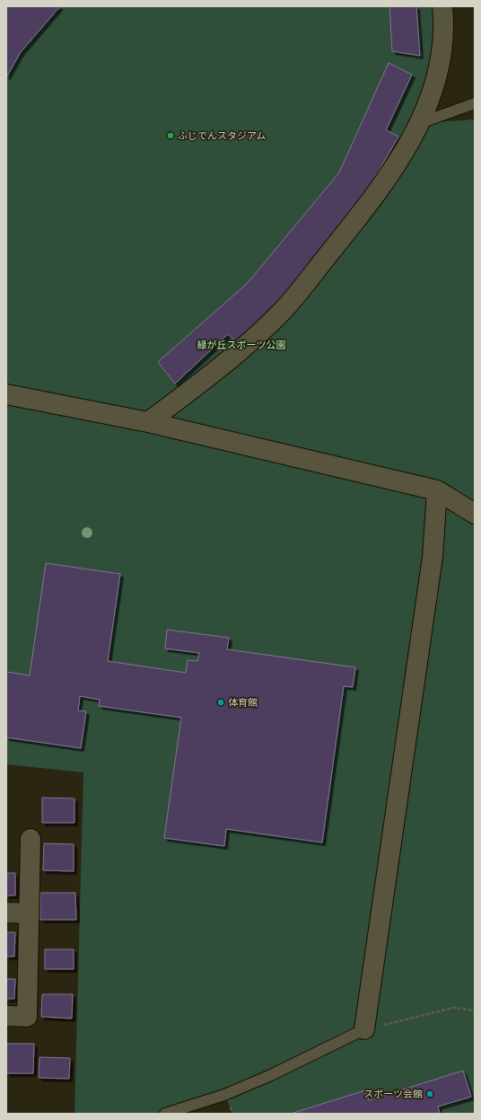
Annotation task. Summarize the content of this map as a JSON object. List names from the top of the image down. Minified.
{"parks":["緑が丘スポーツ公園"],"places":["ふじでんスタジアム","体育館","スポーツ会館"]}
